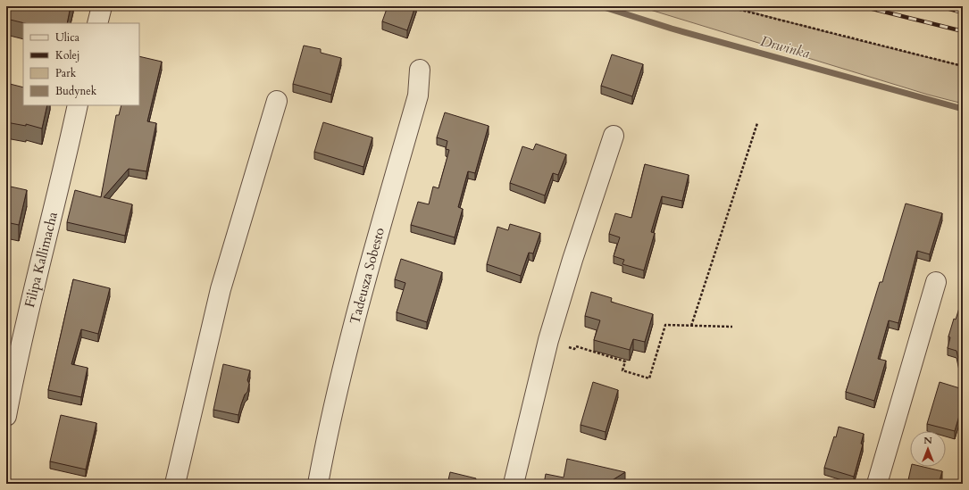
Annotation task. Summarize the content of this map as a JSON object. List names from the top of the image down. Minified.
{"streets":{"street":["Filipa Kallimacha","Tadeusza Sobesto"]},"water":["Drwinka"],"legend":["Ulica","Kolej","Park","Budynek"],"north":"top"}
